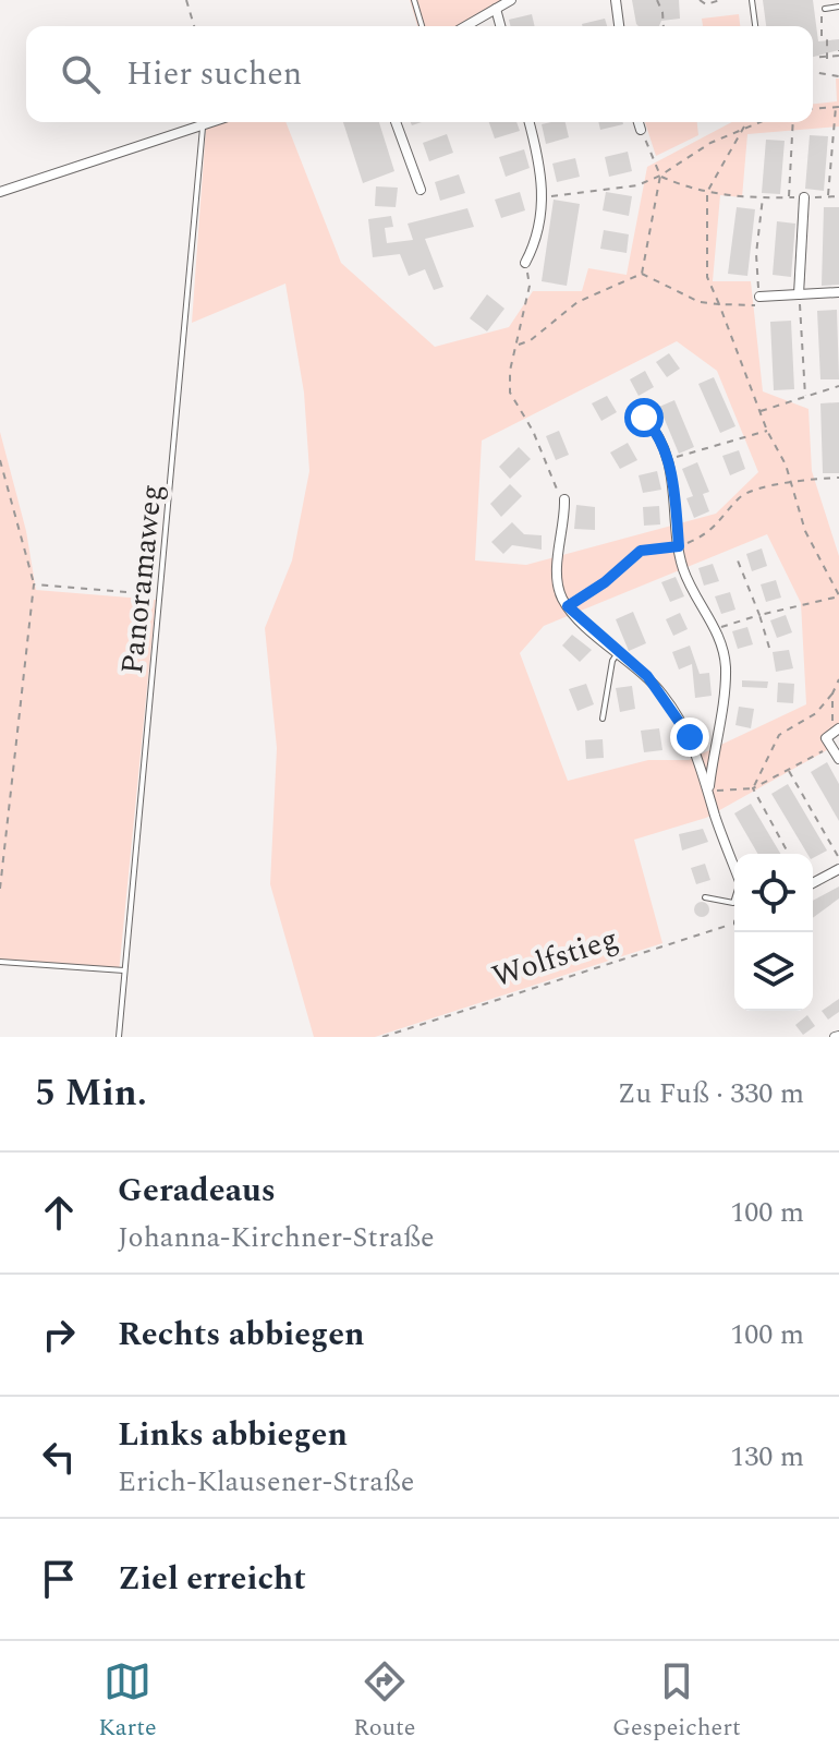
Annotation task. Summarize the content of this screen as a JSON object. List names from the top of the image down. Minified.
{"streets":{"lane":["Panoramaweg"],"path":["Wolfstieg"]},"page":{"search":"Hier suchen","heading":["5 Min.","Zu Fuß · 330 m"],"list":[["Geradeaus","Johanna-Kirchner-Straße","100 m"],["Rechts abbiegen","100 m"],["Links abbiegen","Erich-Klausener-Straße","130 m"],"Ziel erreicht"],"nav":["Karte","Route","Gespeichert"]}}
